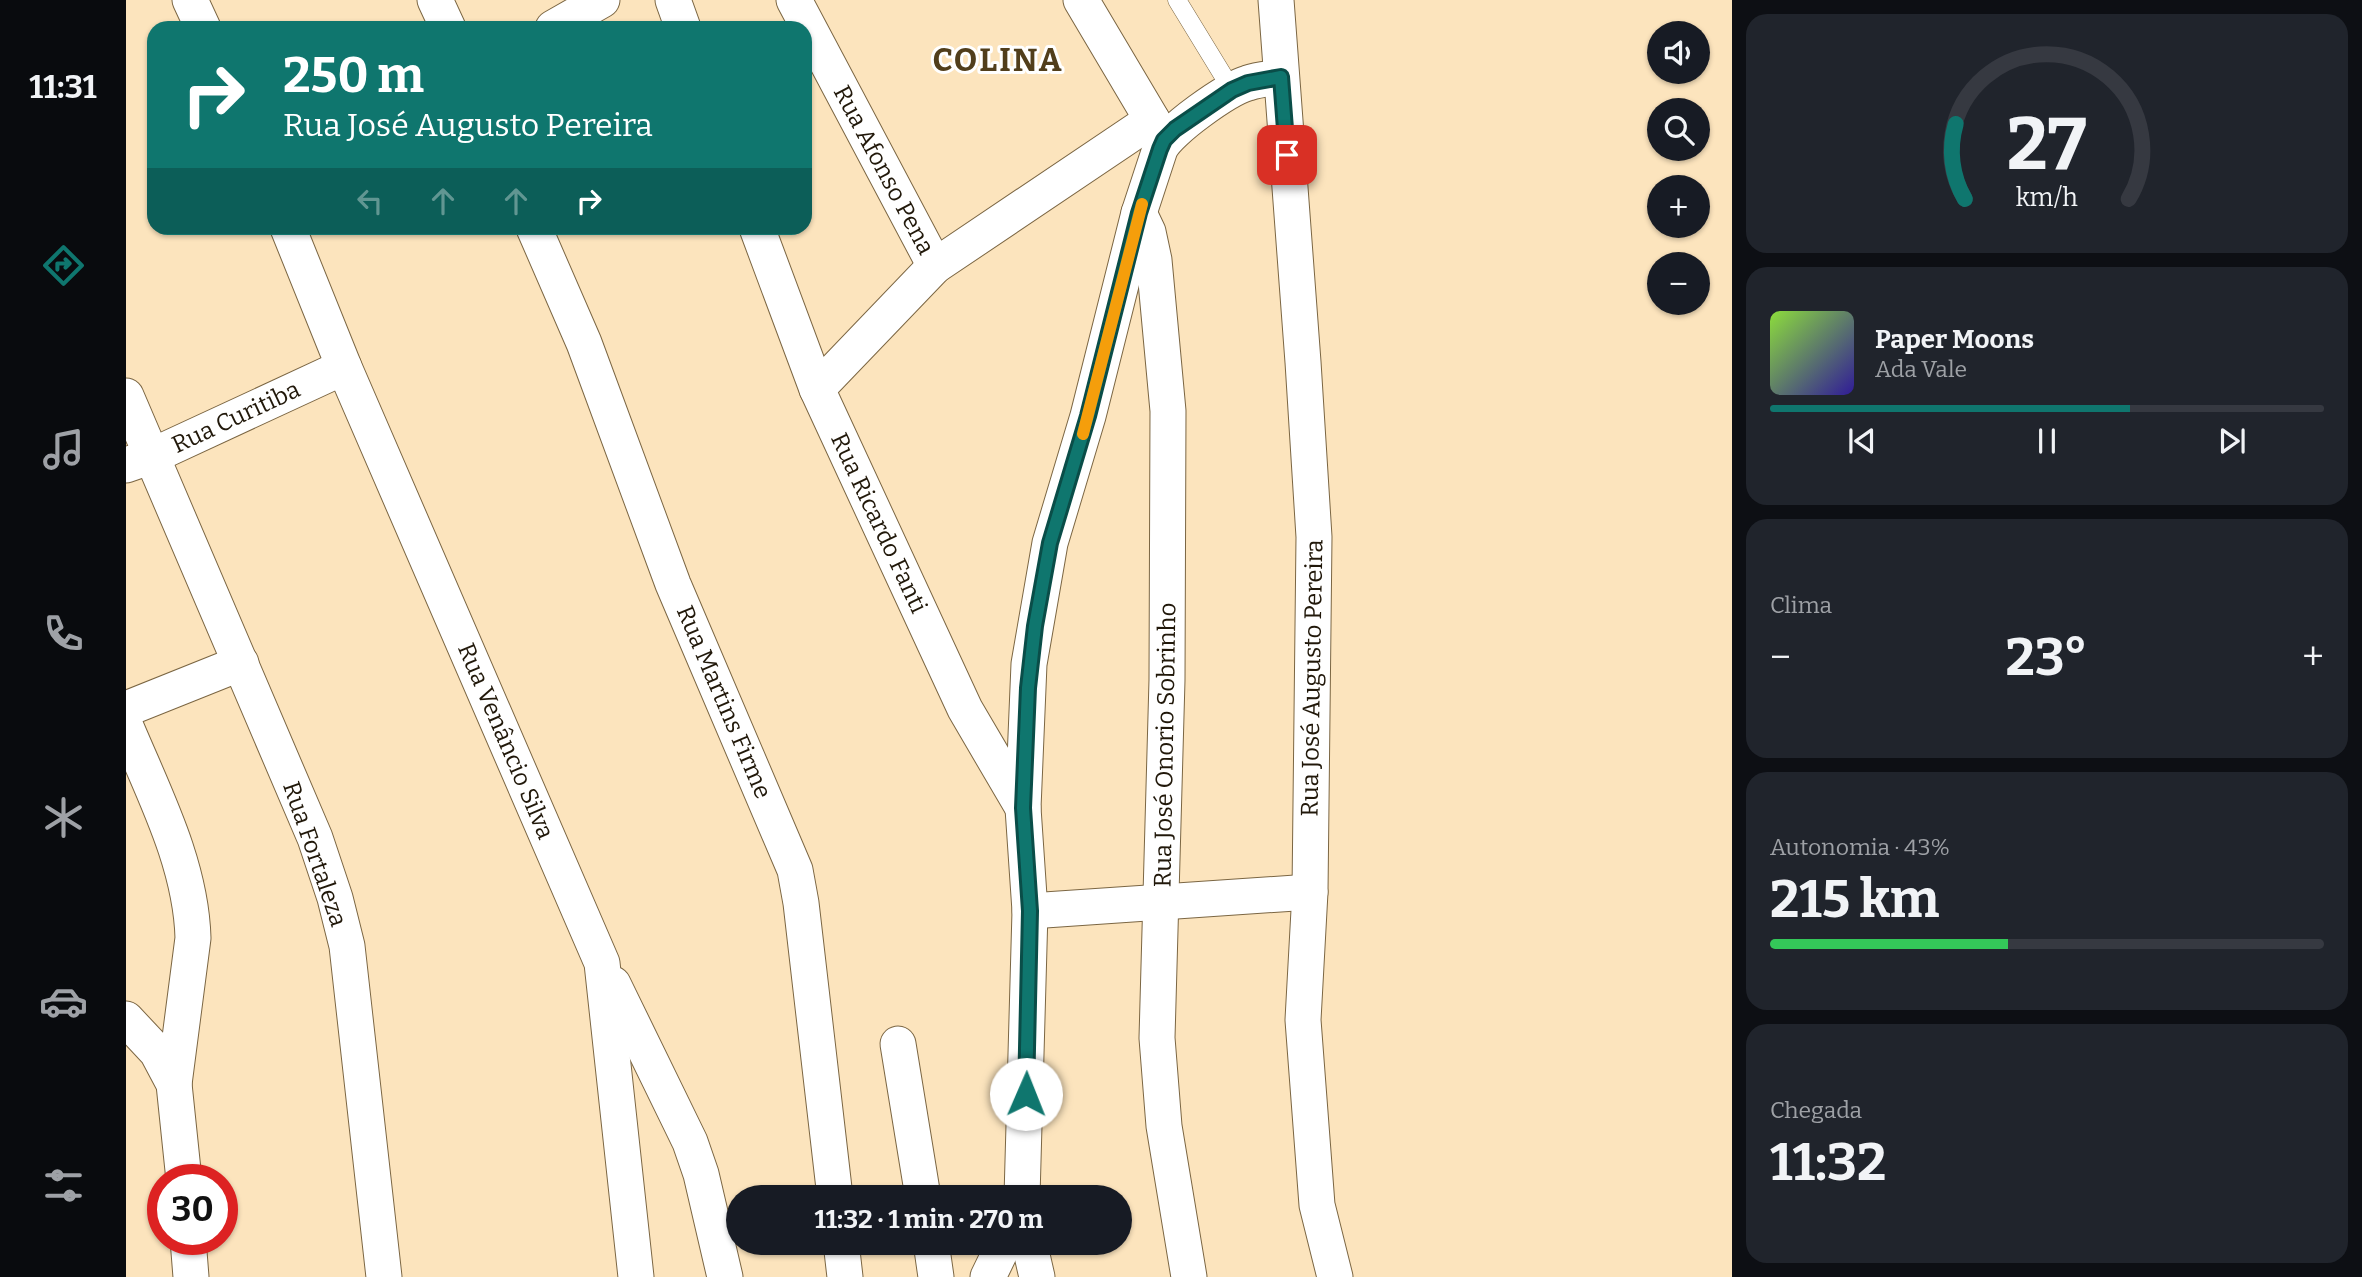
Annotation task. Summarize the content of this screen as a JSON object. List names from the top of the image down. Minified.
{"streets":{"street":["Rua Afonso Pena","Rua Curitiba","Rua Ricardo Fanti","Rua José Augusto Pereira","Rua Martins Firme","Rua Venâncio Silva","Rua José Onorio Sobrinho","Rua Fortaleza"]},"crossings":[["Rua Curitiba","Rua Venâncio Silva"],["Rua Curitiba","Rua Fortaleza"]],"districts":["COLINA"],"page":{"tabs":"11:31","map_buttons":["+","−"],"turn":["250 m","Rua José Augusto Pereira"],"song":["Paper Moons","Ada Vale"],"tile":["Clima",["Autonomia · 43%","215 km"],["Chegada","11:32"]],"heat":["−","23°","+"],"limit":"30","trip":"11:32 · 1 min · 270 m","gauge":["27","km/h"]}}
